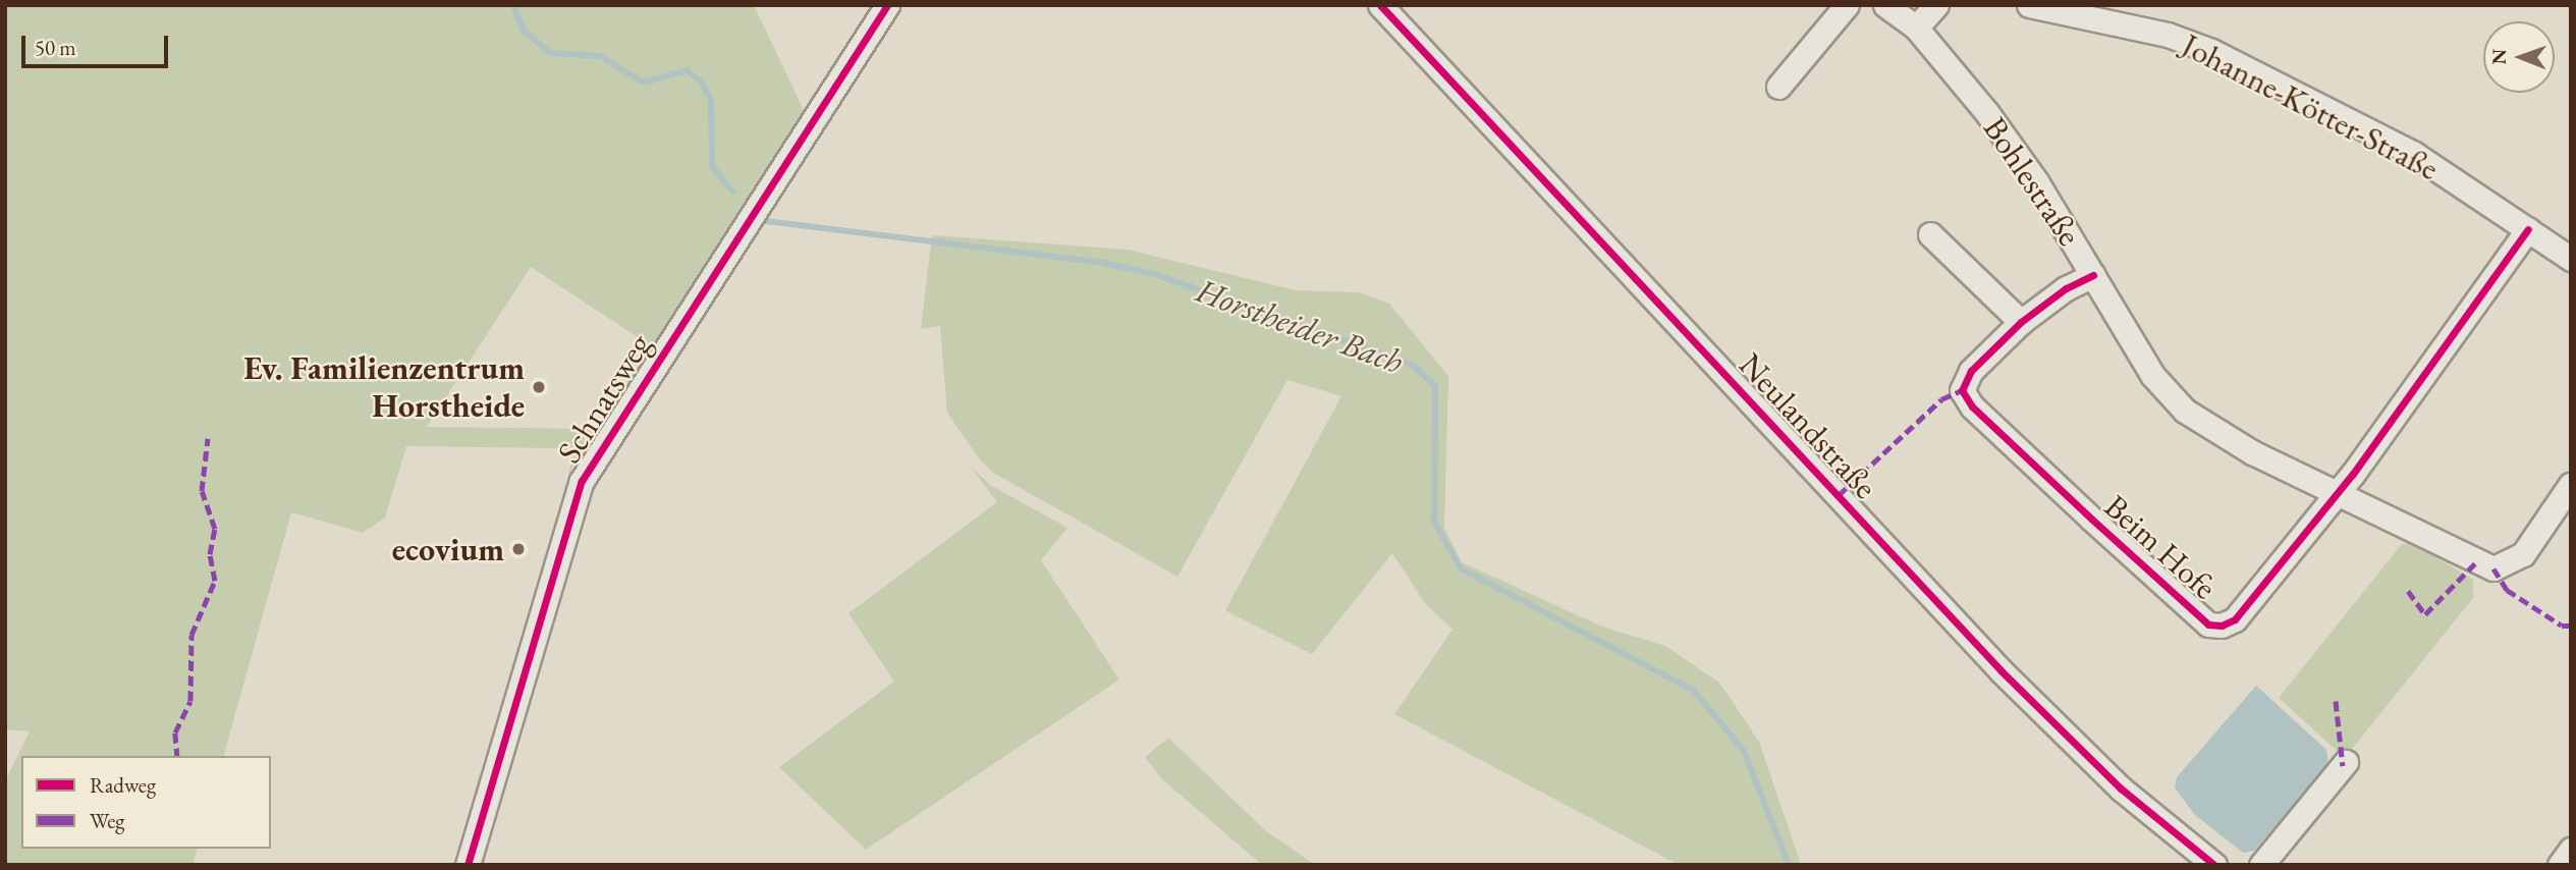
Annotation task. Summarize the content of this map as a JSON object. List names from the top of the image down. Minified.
{"streets":{"street":["Johanne-Kötter-Straße","Bohlestraße","Schnatsweg","Neulandstraße","Beim Hofe"]},"crossings":[["Johanne-Kötter-Straße","Beim Hofe"],["Bohlestraße","Beim Hofe"]],"water":["Horstheider Bach"],"places":["Ev. Familienzentrum Horstheide","ecovium"],"legend":["Radweg","Weg"],"scale_bar":"50 m","north":"left"}
